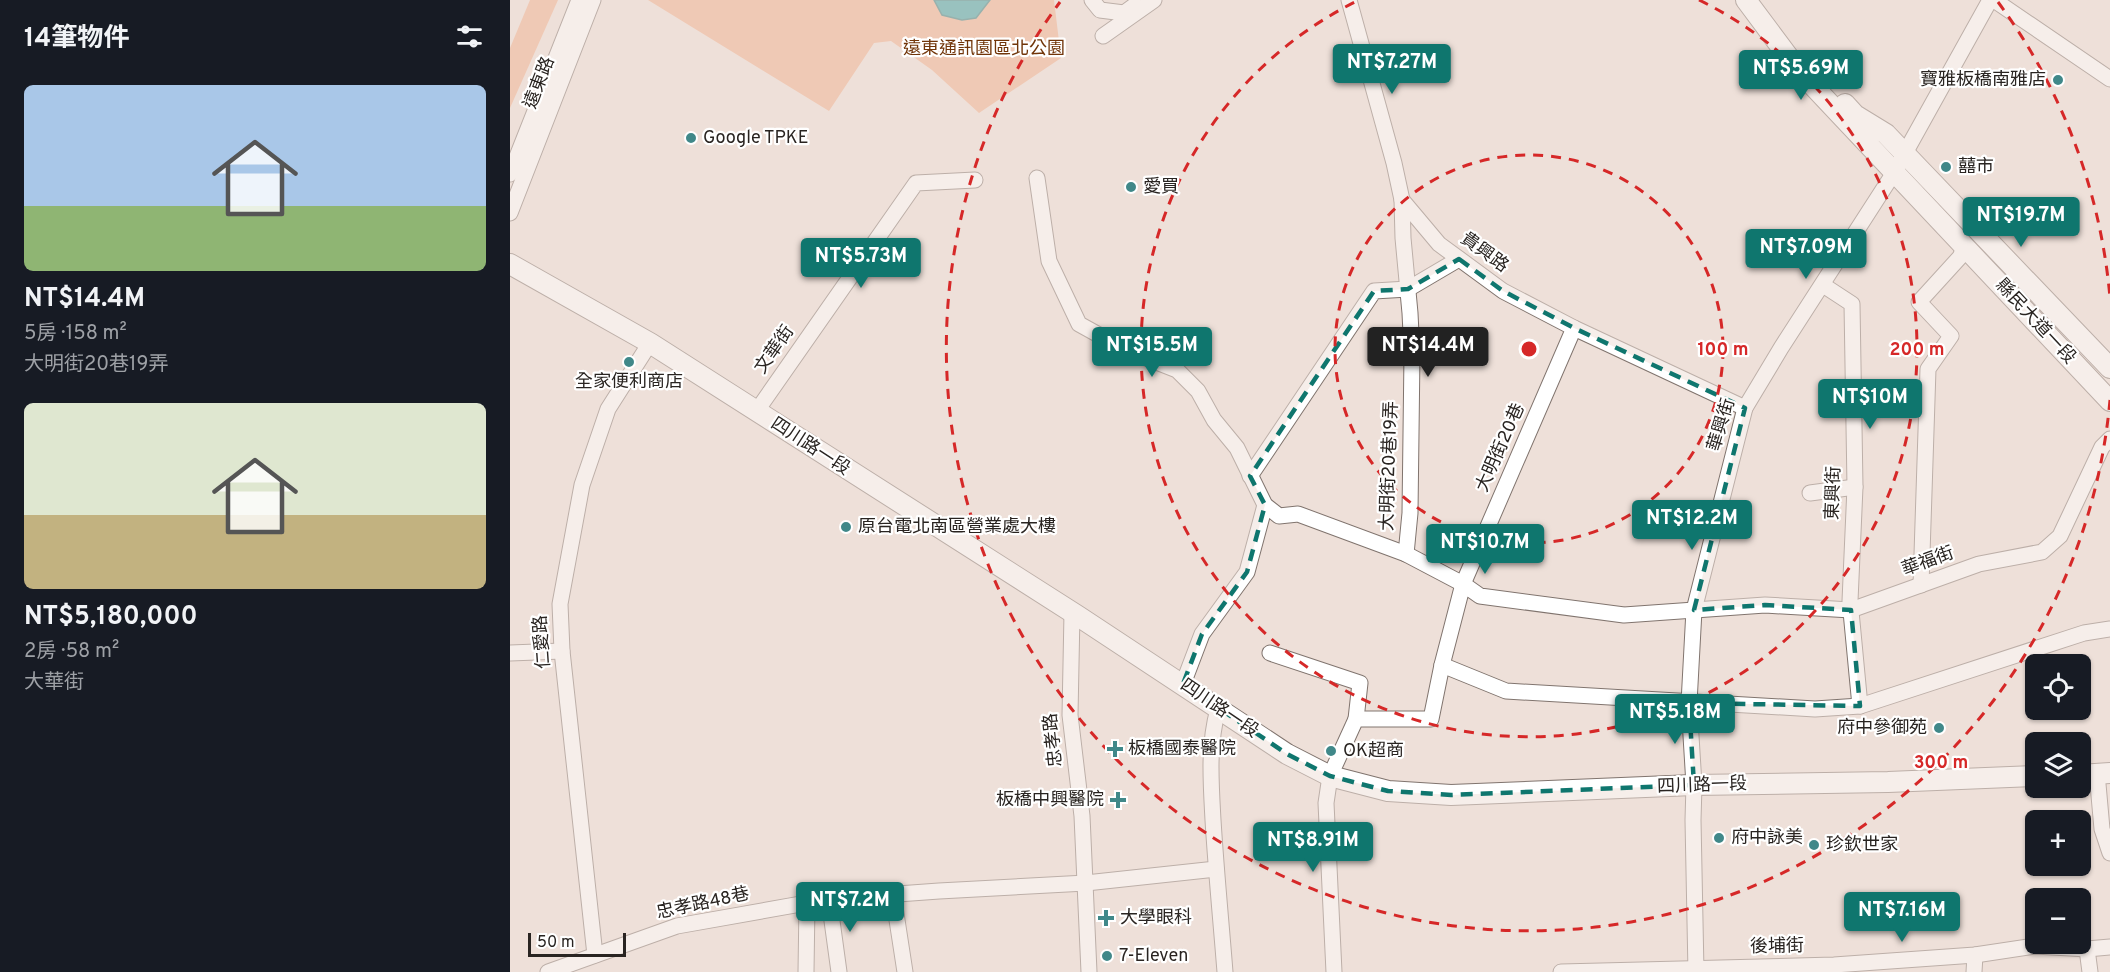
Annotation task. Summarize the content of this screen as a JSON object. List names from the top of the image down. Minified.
{"streets":{"main road":["縣民大道一段","四川路一段"],"street":["遠東路","貴興路","文華街","華興街","大明街20巷","大明街20巷19弄","東興街","華福街","仁愛路","忠孝路","忠孝路48巷","後埔街"]},"crossings":[["貴興路","華興街"],["貴興路","大明街20巷"],["貴興路","大明街20巷19弄"],["縣民大道一段","華興街"],["文華街","四川路一段"],["華興街","四川路一段"],["華興街","東興街"],["華興街","華福街"],["華興街","後埔街"],["四川路一段","仁愛路"],["四川路一段","忠孝路"],["大明街20巷","華福街"],["東興街","華福街"],["仁愛路","忠孝路48巷"],["忠孝路","忠孝路48巷"]],"parks":["遠東通訊園區北公園"],"places":{"other":["寶雅板橋南雅店","Google TPKE","囍市","愛買","全家便利商店","原台電北南區營業處大樓","府中參御苑","OK超商","府中詠美","珍欽世家","7-Eleven"],"health":["板橋國泰醫院","板橋中興醫院","大學眼科"]},"scale_bar":"50 m","page":{"heading":"14筆物件","price":["NT$7.27M","NT$5.69M","NT$19.7M","NT$7.09M","NT$5.73M","NT$15.5M","NT$14.4M","NT$10M","NT$12.2M","NT$10.7M","NT$5.18M","NT$8.91M","NT$7.2M","NT$7.16M"],"list":[{"name":"NT$14.4M","note":"5房 · 158 m² · 大明街20巷19弄"},{"name":"NT$5,180,000","note":"2房 · 58 m² · 大華街"}],"map_buttons":["+","−"],"scale":"50 m"},"rings":["100 m","200 m","300 m"]}
